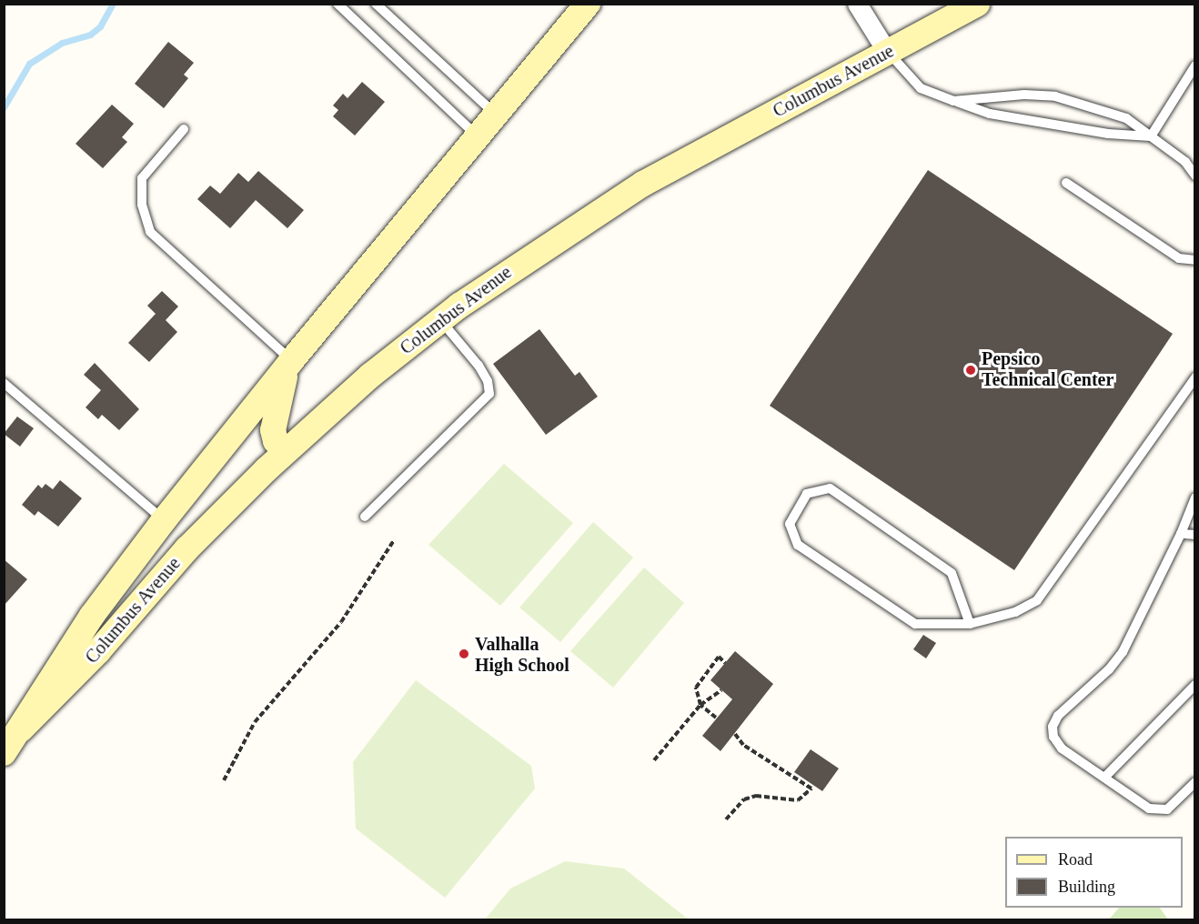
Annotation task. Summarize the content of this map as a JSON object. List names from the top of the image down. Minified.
{"streets":{"street":["Columbus Avenue"]},"places":["Pepsico Technical Center","Valhalla High School"],"legend":["Road","Building"]}
